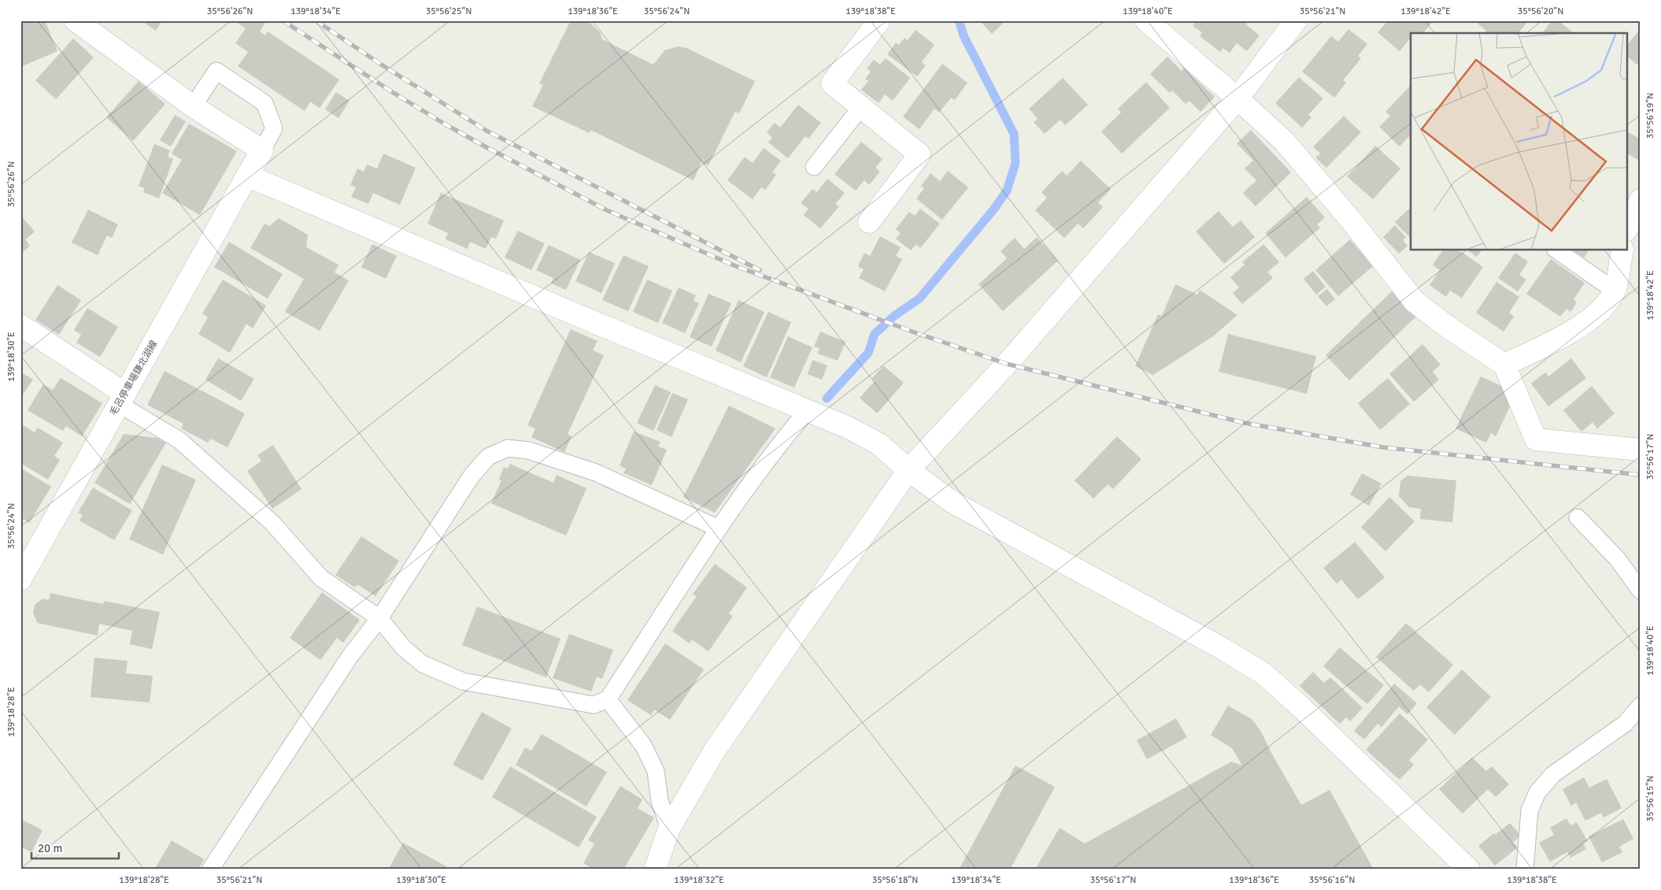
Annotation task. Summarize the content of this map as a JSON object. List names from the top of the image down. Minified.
{"streets":{"street":["毛呂停車場鎌北湖線"]},"scale_bar":"20 m","coordinates":["35°56'26\"N","139°18'34\"E","35°56'25\"N","139°18'36\"E","35°56'24\"N","139°18'38\"E","139°18'40\"E","35°56'21\"N","139°18'42\"E","35°56'20\"N","35°56'19\"N","139°18'30\"E","35°56'17\"N","139°18'28\"E","35°56'15\"N","139°18'32\"E","35°56'18\"N","35°56'16\"N"]}
